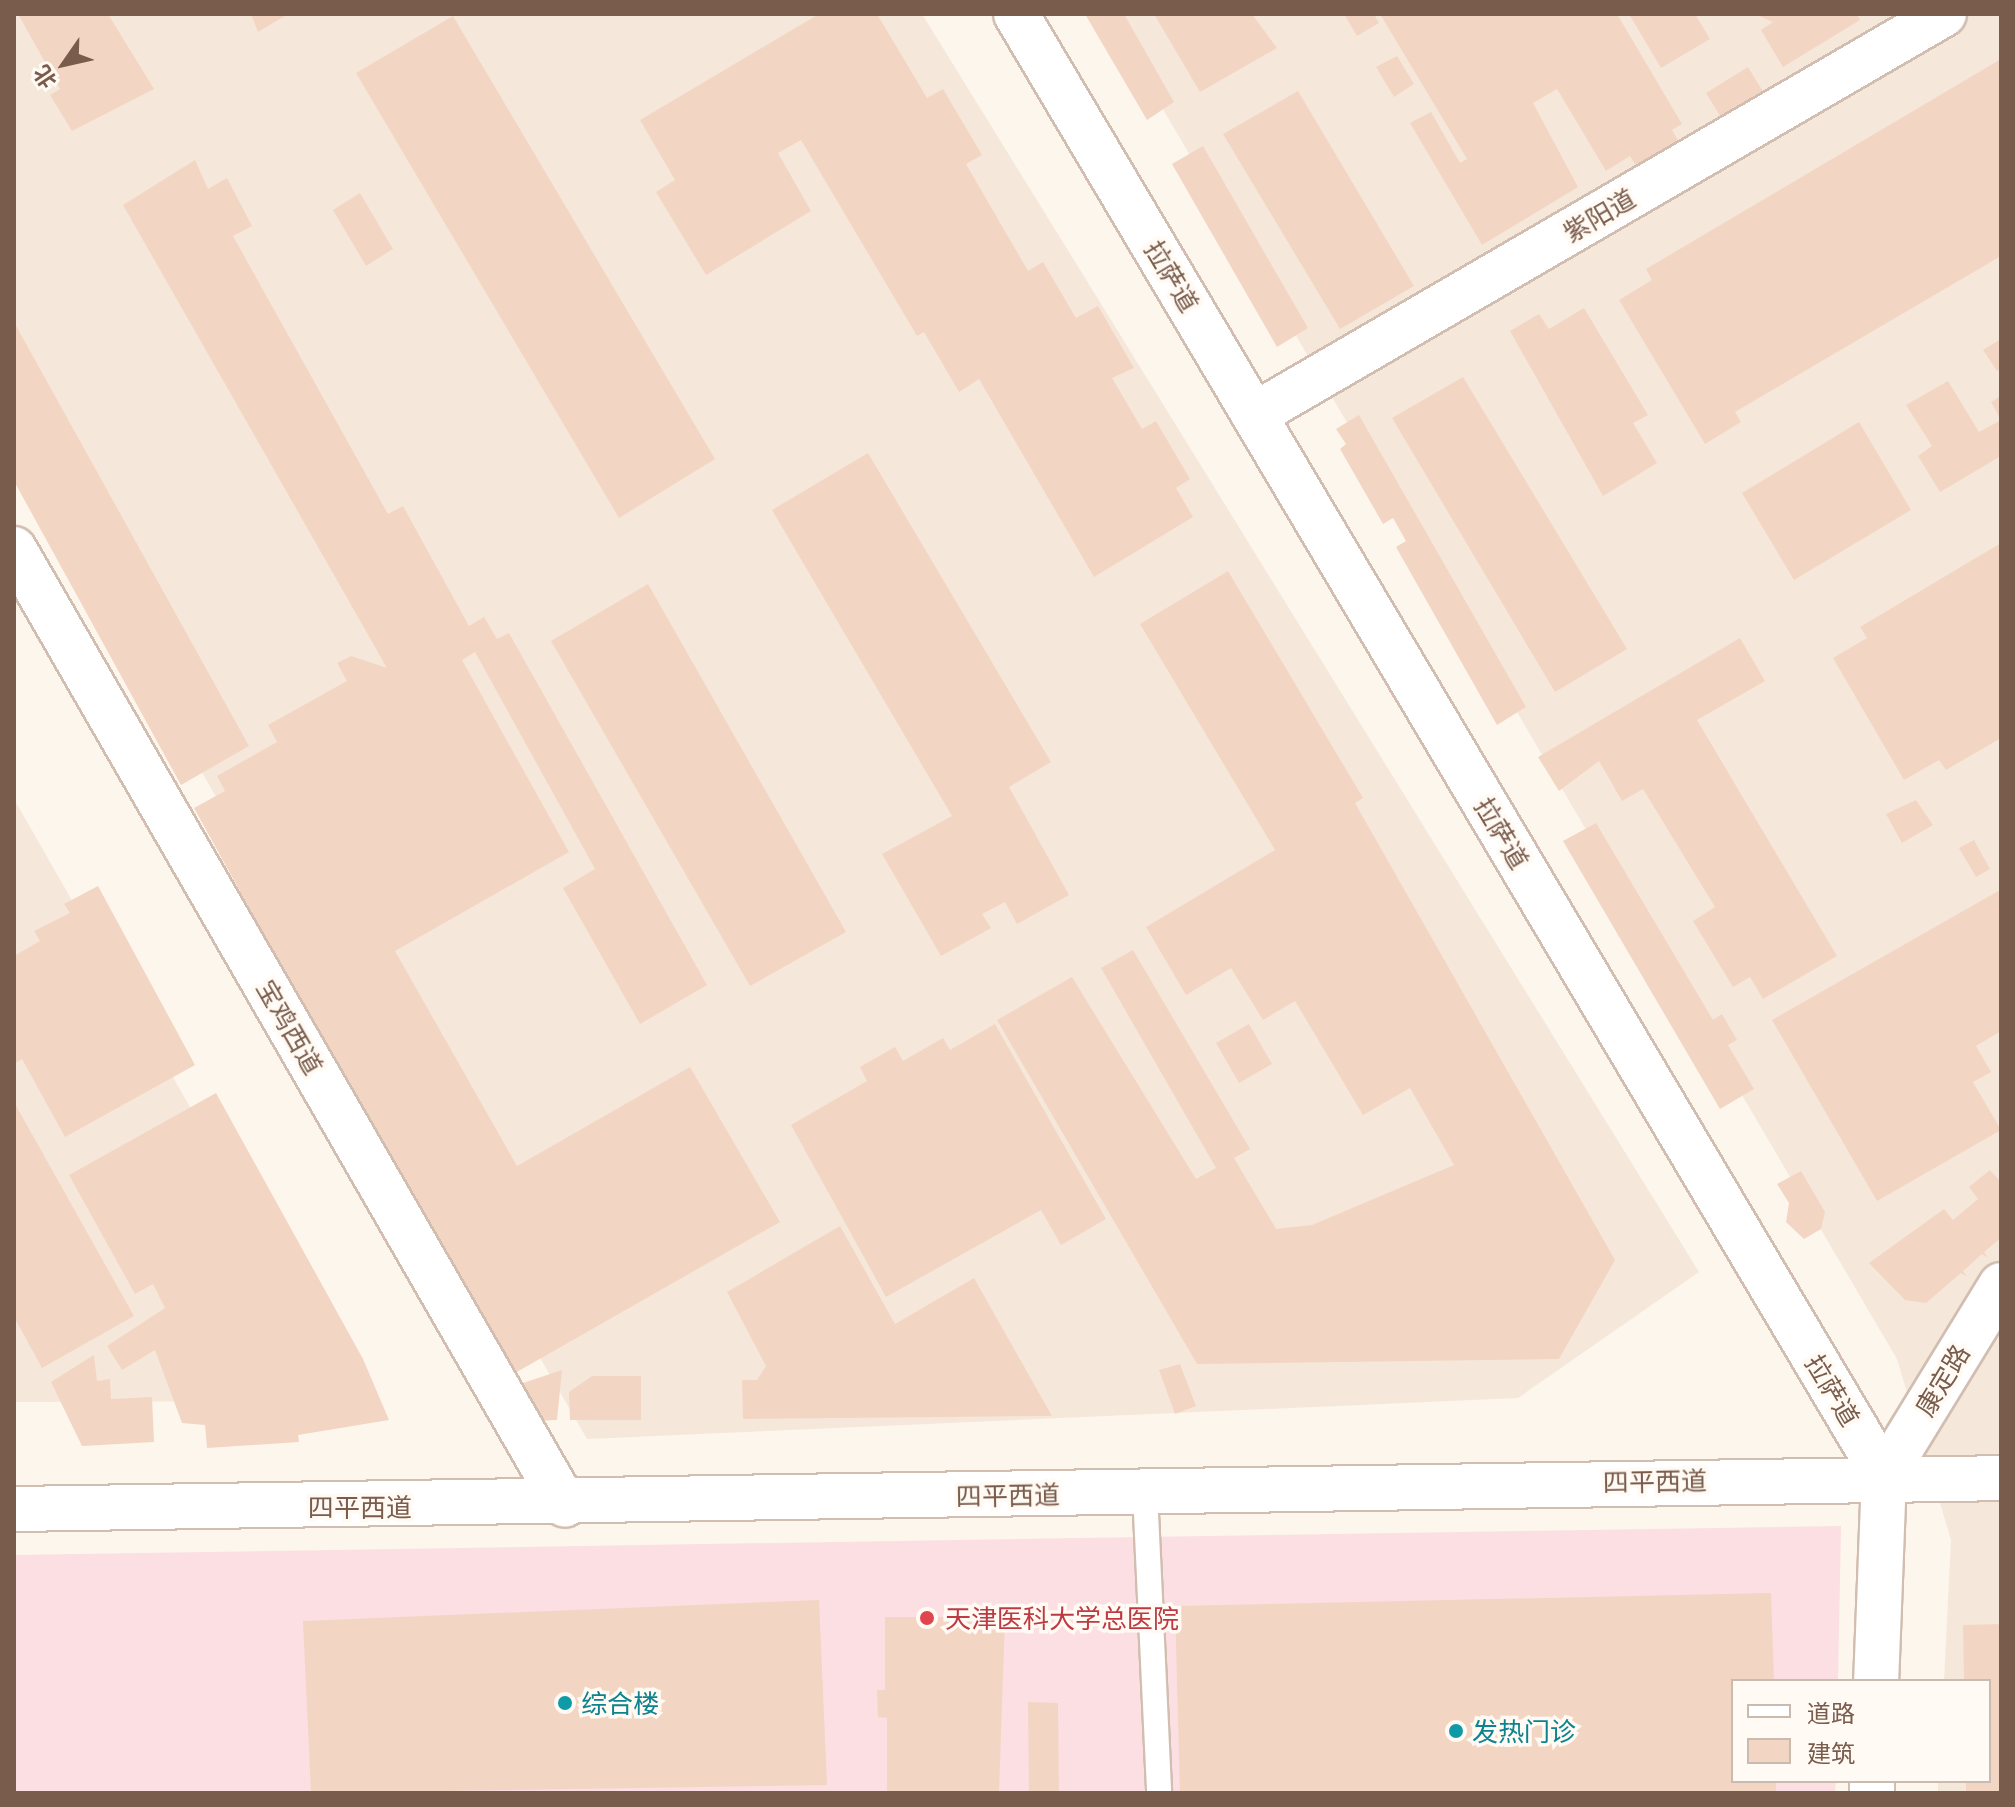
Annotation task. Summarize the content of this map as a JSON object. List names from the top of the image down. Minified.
{"streets":{"street":["紫阳道","拉萨道","宝鸡西道","康定路","四平西道"]},"crossings":[["紫阳道","拉萨道"],["拉萨道","康定路"],["拉萨道","四平西道"],["宝鸡西道","四平西道"],["康定路","四平西道"]],"places":["天津医科大学总医院","综合楼","发热门诊"],"legend":["道路","建筑"],"north":"bottom left"}
